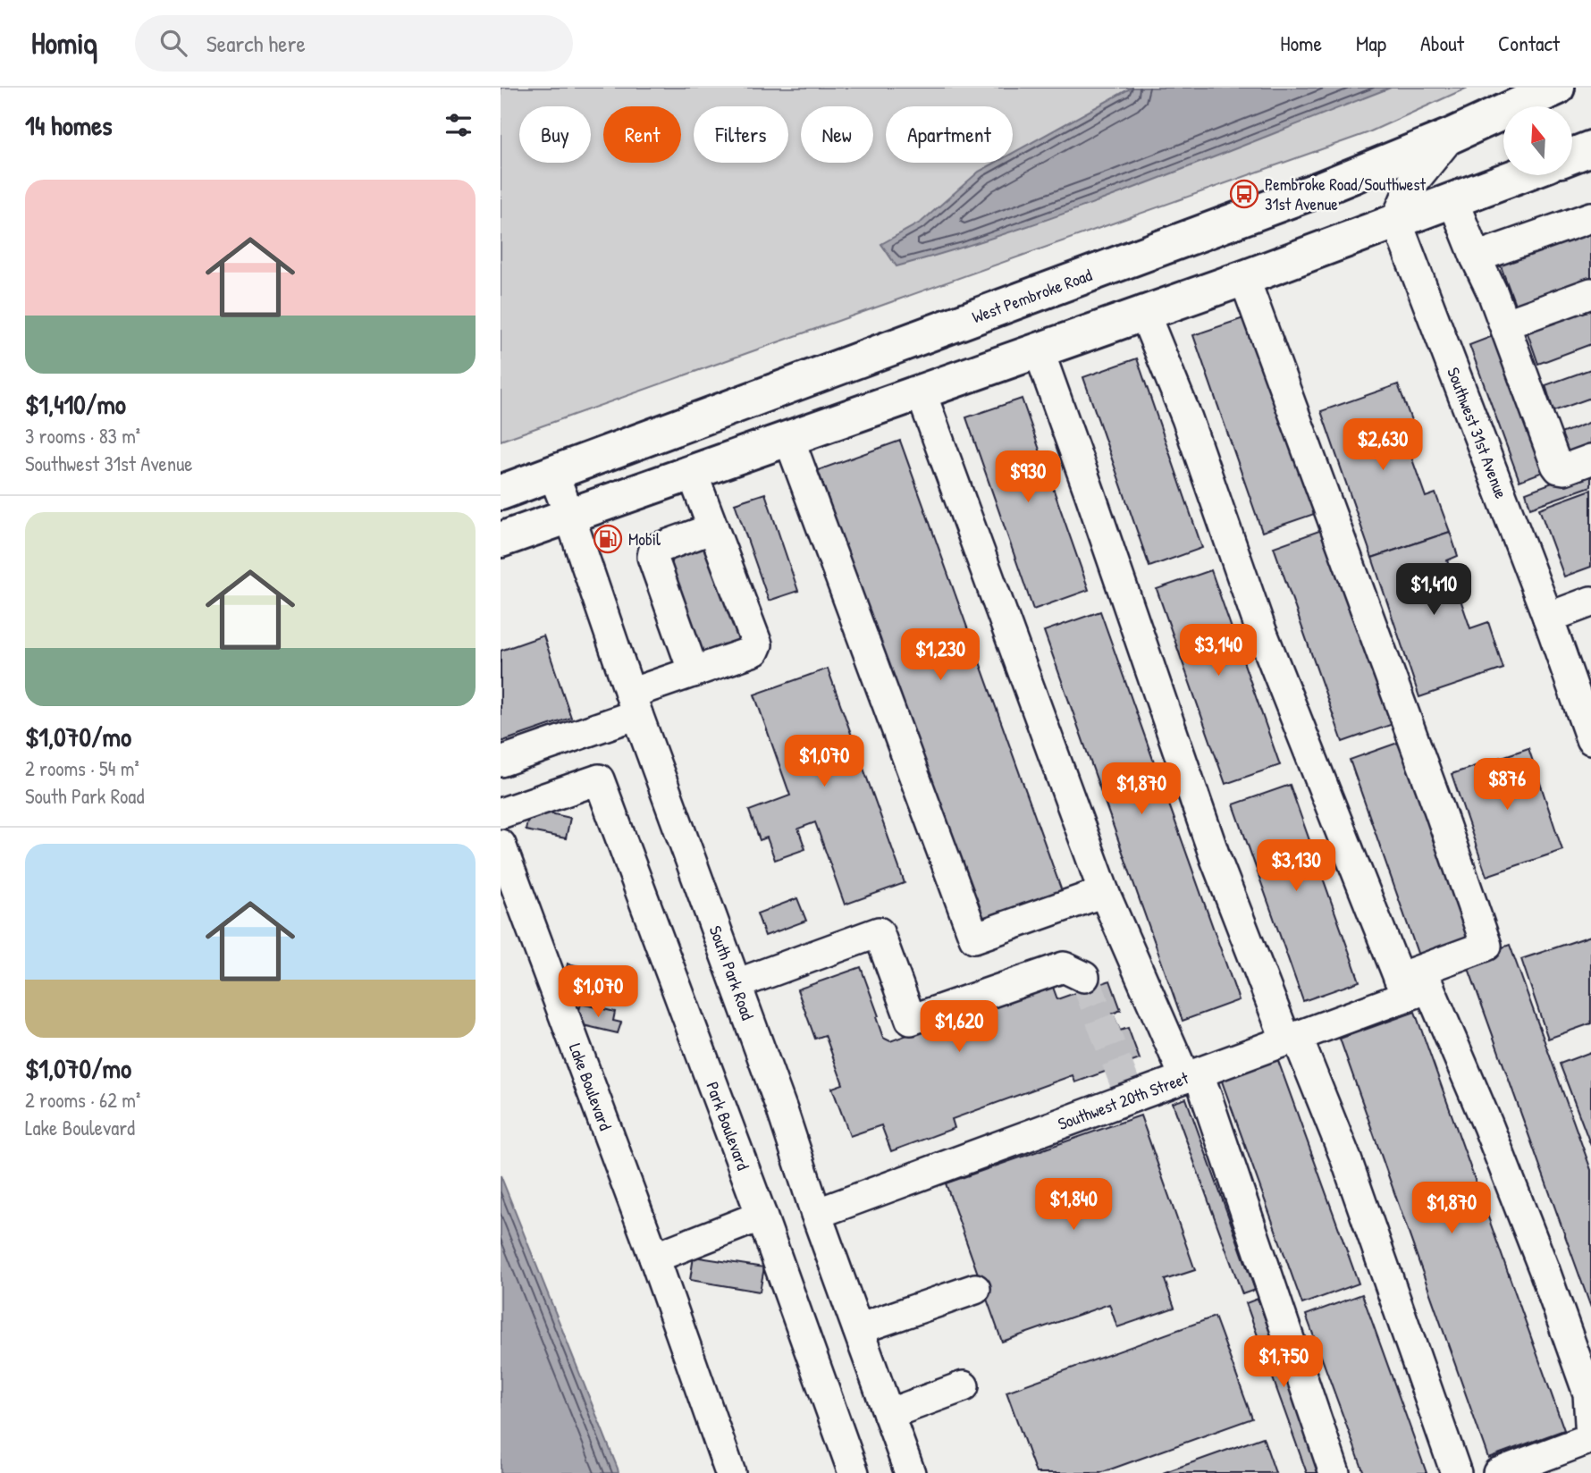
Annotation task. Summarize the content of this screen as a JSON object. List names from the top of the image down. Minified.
{"streets":{"main road":["West Pembroke Road"],"street":["Southwest 31st Avenue","South Park Road","Lake Boulevard","Southwest 20th Street","Park Boulevard"]},"crossings":[["West Pembroke Road","South Park Road"],["South Park Road","Southwest 20th Street"]],"places":{"bus stop":["Pembroke Road/Southwest 31st Avenue"],"fuel station":["Mobil"]},"north":"top","page":{"header":"Homiq","search":"Search here","nav":["Home","Map","About","Contact"],"heading":"14 homes","chip":["Buy","Rent","Filters","New","Apartment"],"list":[{"name":"$1,410/mo","note":"3 rooms · 83 m² · Southwest 31st Avenue"},{"name":"$1,070/mo","note":"2 rooms · 54 m² · South Park Road"},{"name":"$1,070/mo","note":"2 rooms · 62 m² · Lake Boulevard"}],"price":["$2,630","$930","$1,410","$3,140","$1,230","$1,070","$876","$1,870","$3,130","$1,070","$1,620","$1,840","$1,870","$1,750"]}}
